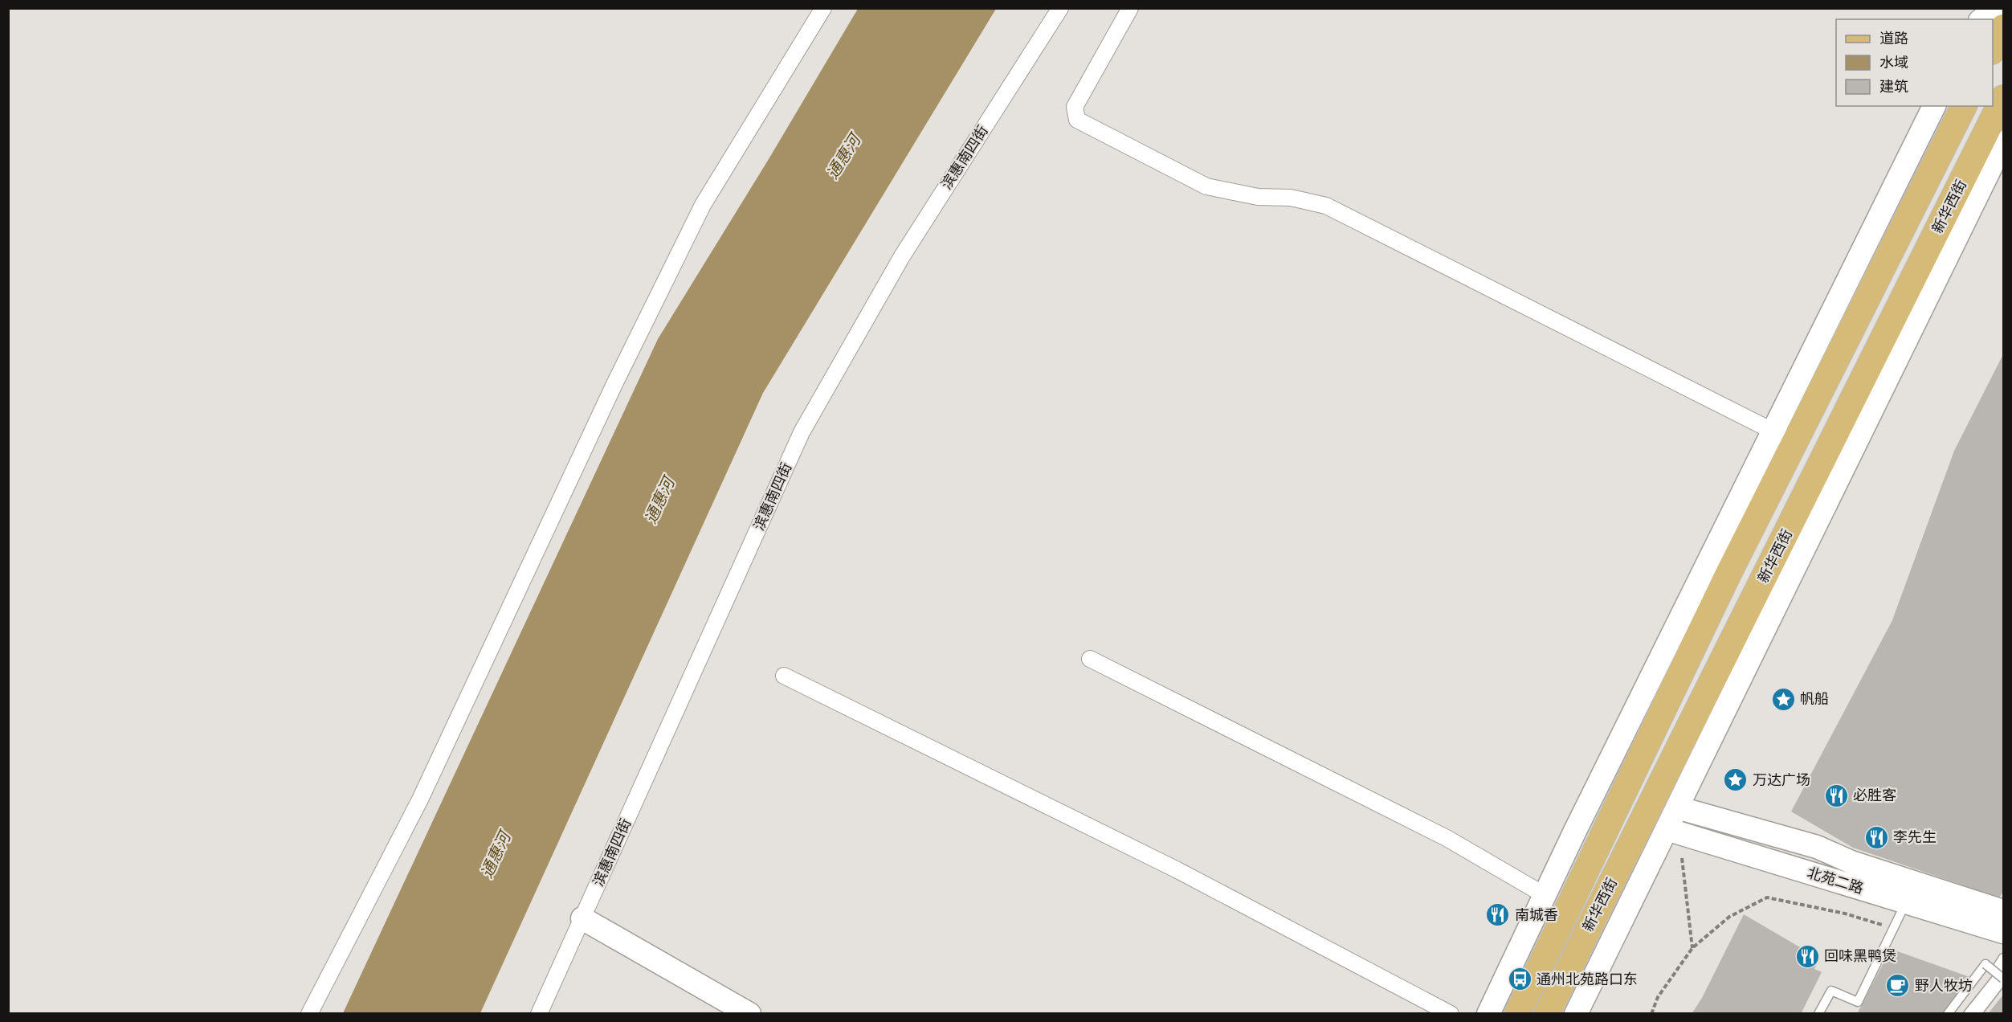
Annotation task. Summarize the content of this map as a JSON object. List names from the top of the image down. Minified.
{"streets":{"main road":["新华西街"],"street":["滨惠南四街","北苑二路"]},"water":["通惠河"],"places":{"place":["帆船","万达广场"],"restaurant":["必胜客","李先生","南城香","回味黑鸭煲"],"bus stop":["通州北苑路口东"],"cafe":["野人牧坊"]},"legend":["道路","水域","建筑"]}
